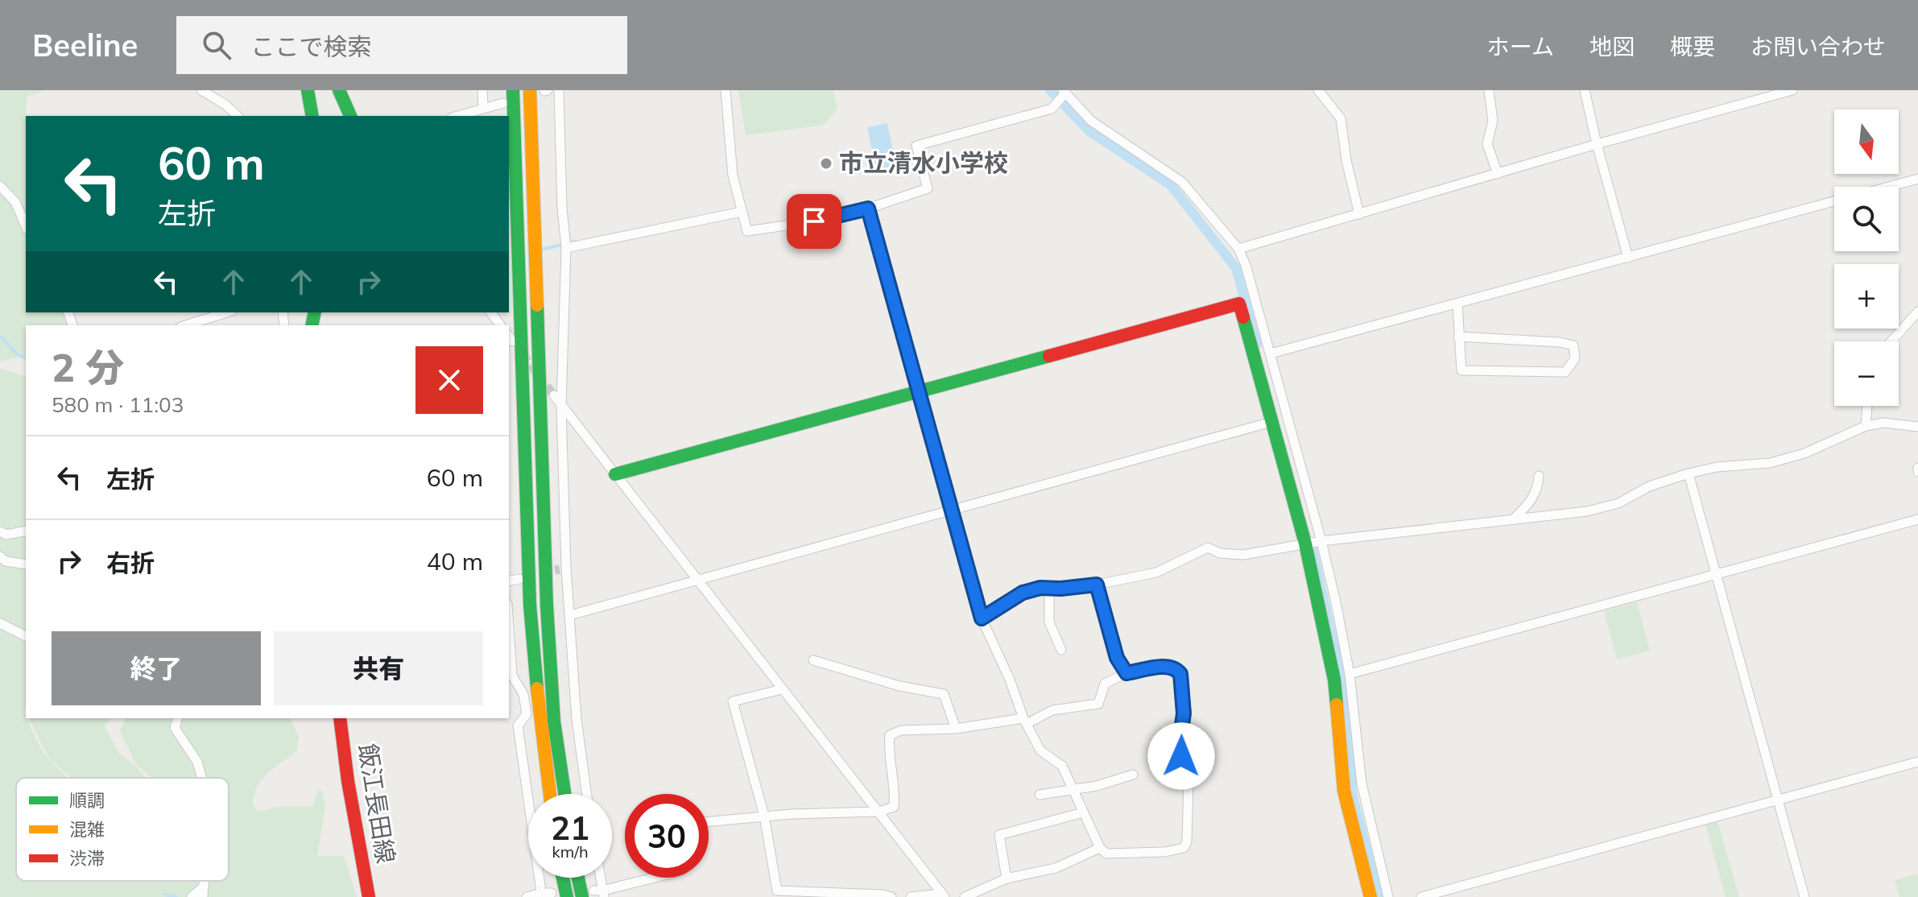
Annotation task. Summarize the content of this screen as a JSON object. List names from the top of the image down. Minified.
{"streets":{"main road":["飯江長田線"]},"places":["市立清水小学校"],"legend":["順調","混雑","渋滞"],"north":"bottom","page":{"header":"Beeline","search":"ここで検索","nav":["ホーム","地図","概要","お問い合わせ"],"map_buttons":["+","−"],"turn":["60 m","左折"],"heading":["2 分","580 m · 11:03"],"list":[{"name":"左折","value":"60 m"},{"name":"右折","value":"40 m"}],"buttons":["終了","共有"],"speed":"21 km/h","limit":"30"}}
